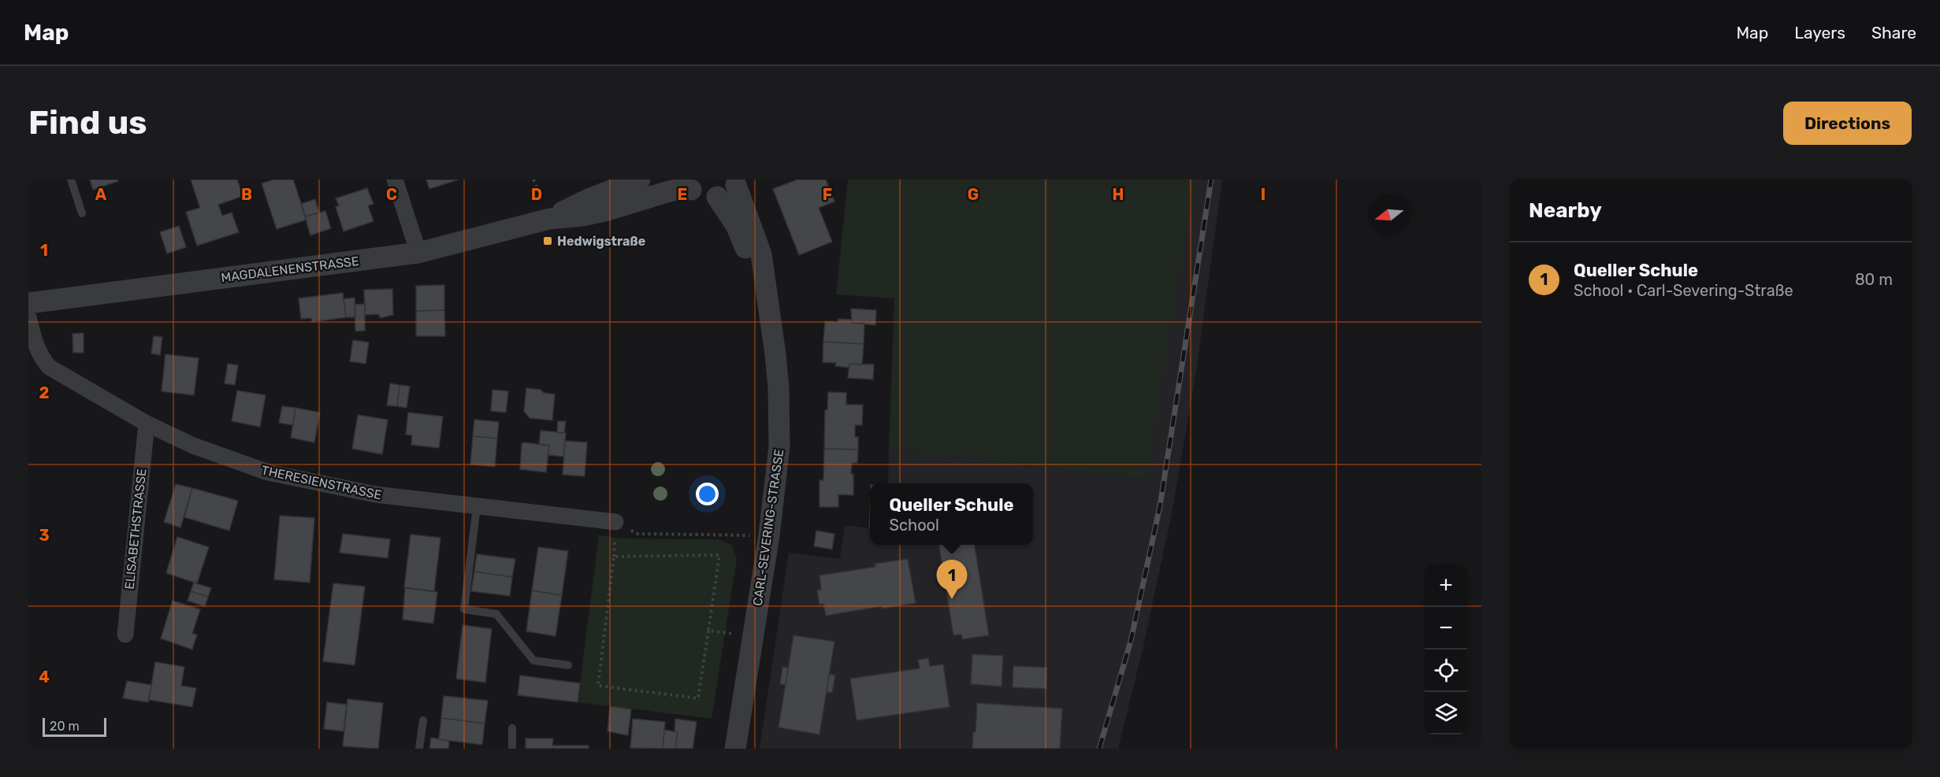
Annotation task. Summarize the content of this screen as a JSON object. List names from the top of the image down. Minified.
{"streets":{"street":["MAGDALENENSTRASSE","THERESIENSTRASSE","CARL-SEVERING-STRASSE","ELISABETHSTRASSE"]},"crossings":[["THERESIENSTRASSE","ELISABETHSTRASSE"]],"places":{"transit":["Hedwigstraße"]},"scale_bar":"20 m","north":"left","page":{"header":"Map","nav":["Map","Layers","Share"],"buttons":"Directions","title":"Find us","heading":"Nearby","list":[{"mark":"1","name":"Queller Schule","note":"School · Carl-Severing-Straße","value":"80 m"}],"popup":["Queller Schule","School"],"pins":"1","map_buttons":["+","−"],"scale":"20 m"},"grid":{"columns":["A","B","C","D","E","F","G","H","I"],"rows":["1","2","3","4"]}}
